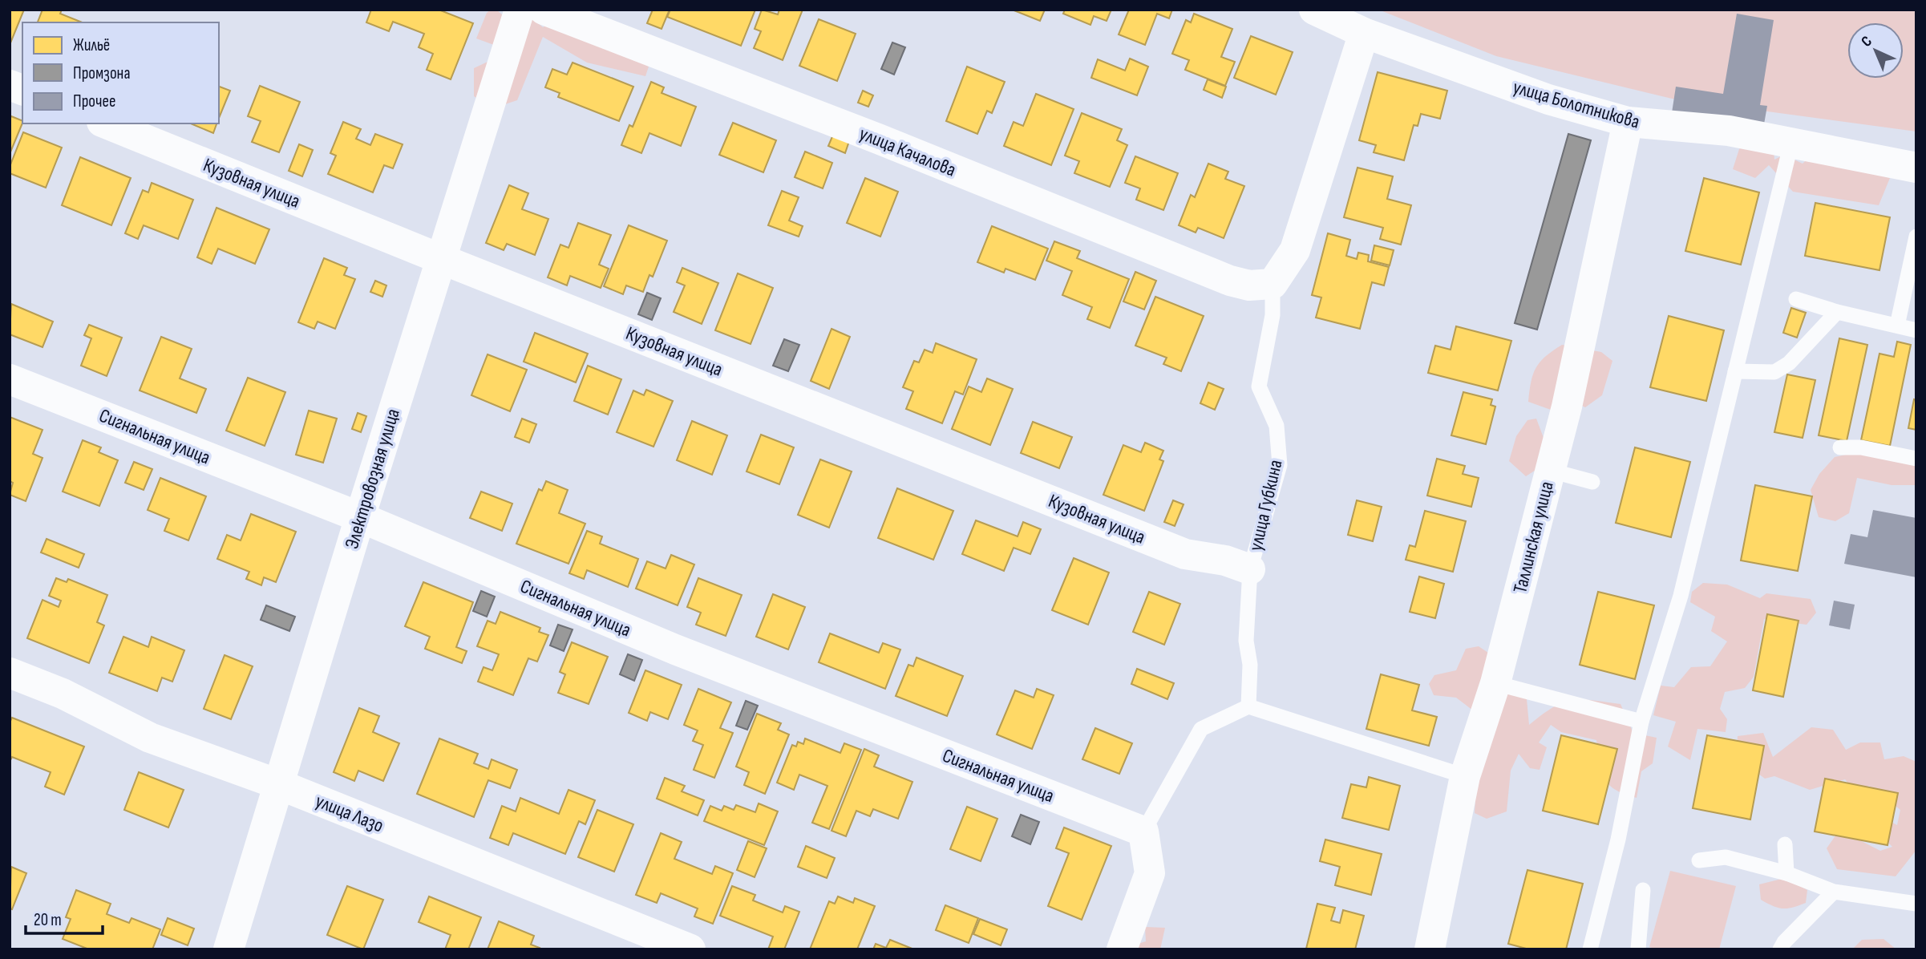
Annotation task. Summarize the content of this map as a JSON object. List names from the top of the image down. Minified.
{"streets":{"street":["улица Болотникова","улица Качалова","Кузовная улица","Сигнальная улица","Электровозная улица","Таллинская улица","улица Лазо"],"lane":["улица Губкина"]},"crossings":[["улица Болотникова","Таллинская улица"],["улица Качалова","улица Губкина"],["Кузовная улица","Электровозная улица"],["Кузовная улица","улица Губкина"],["Сигнальная улица","Электровозная улица"],["Электровозная улица","улица Лазо"]],"legend":["Жильё","Промзона","Прочее"],"scale_bar":"20 m","north":"top left"}
